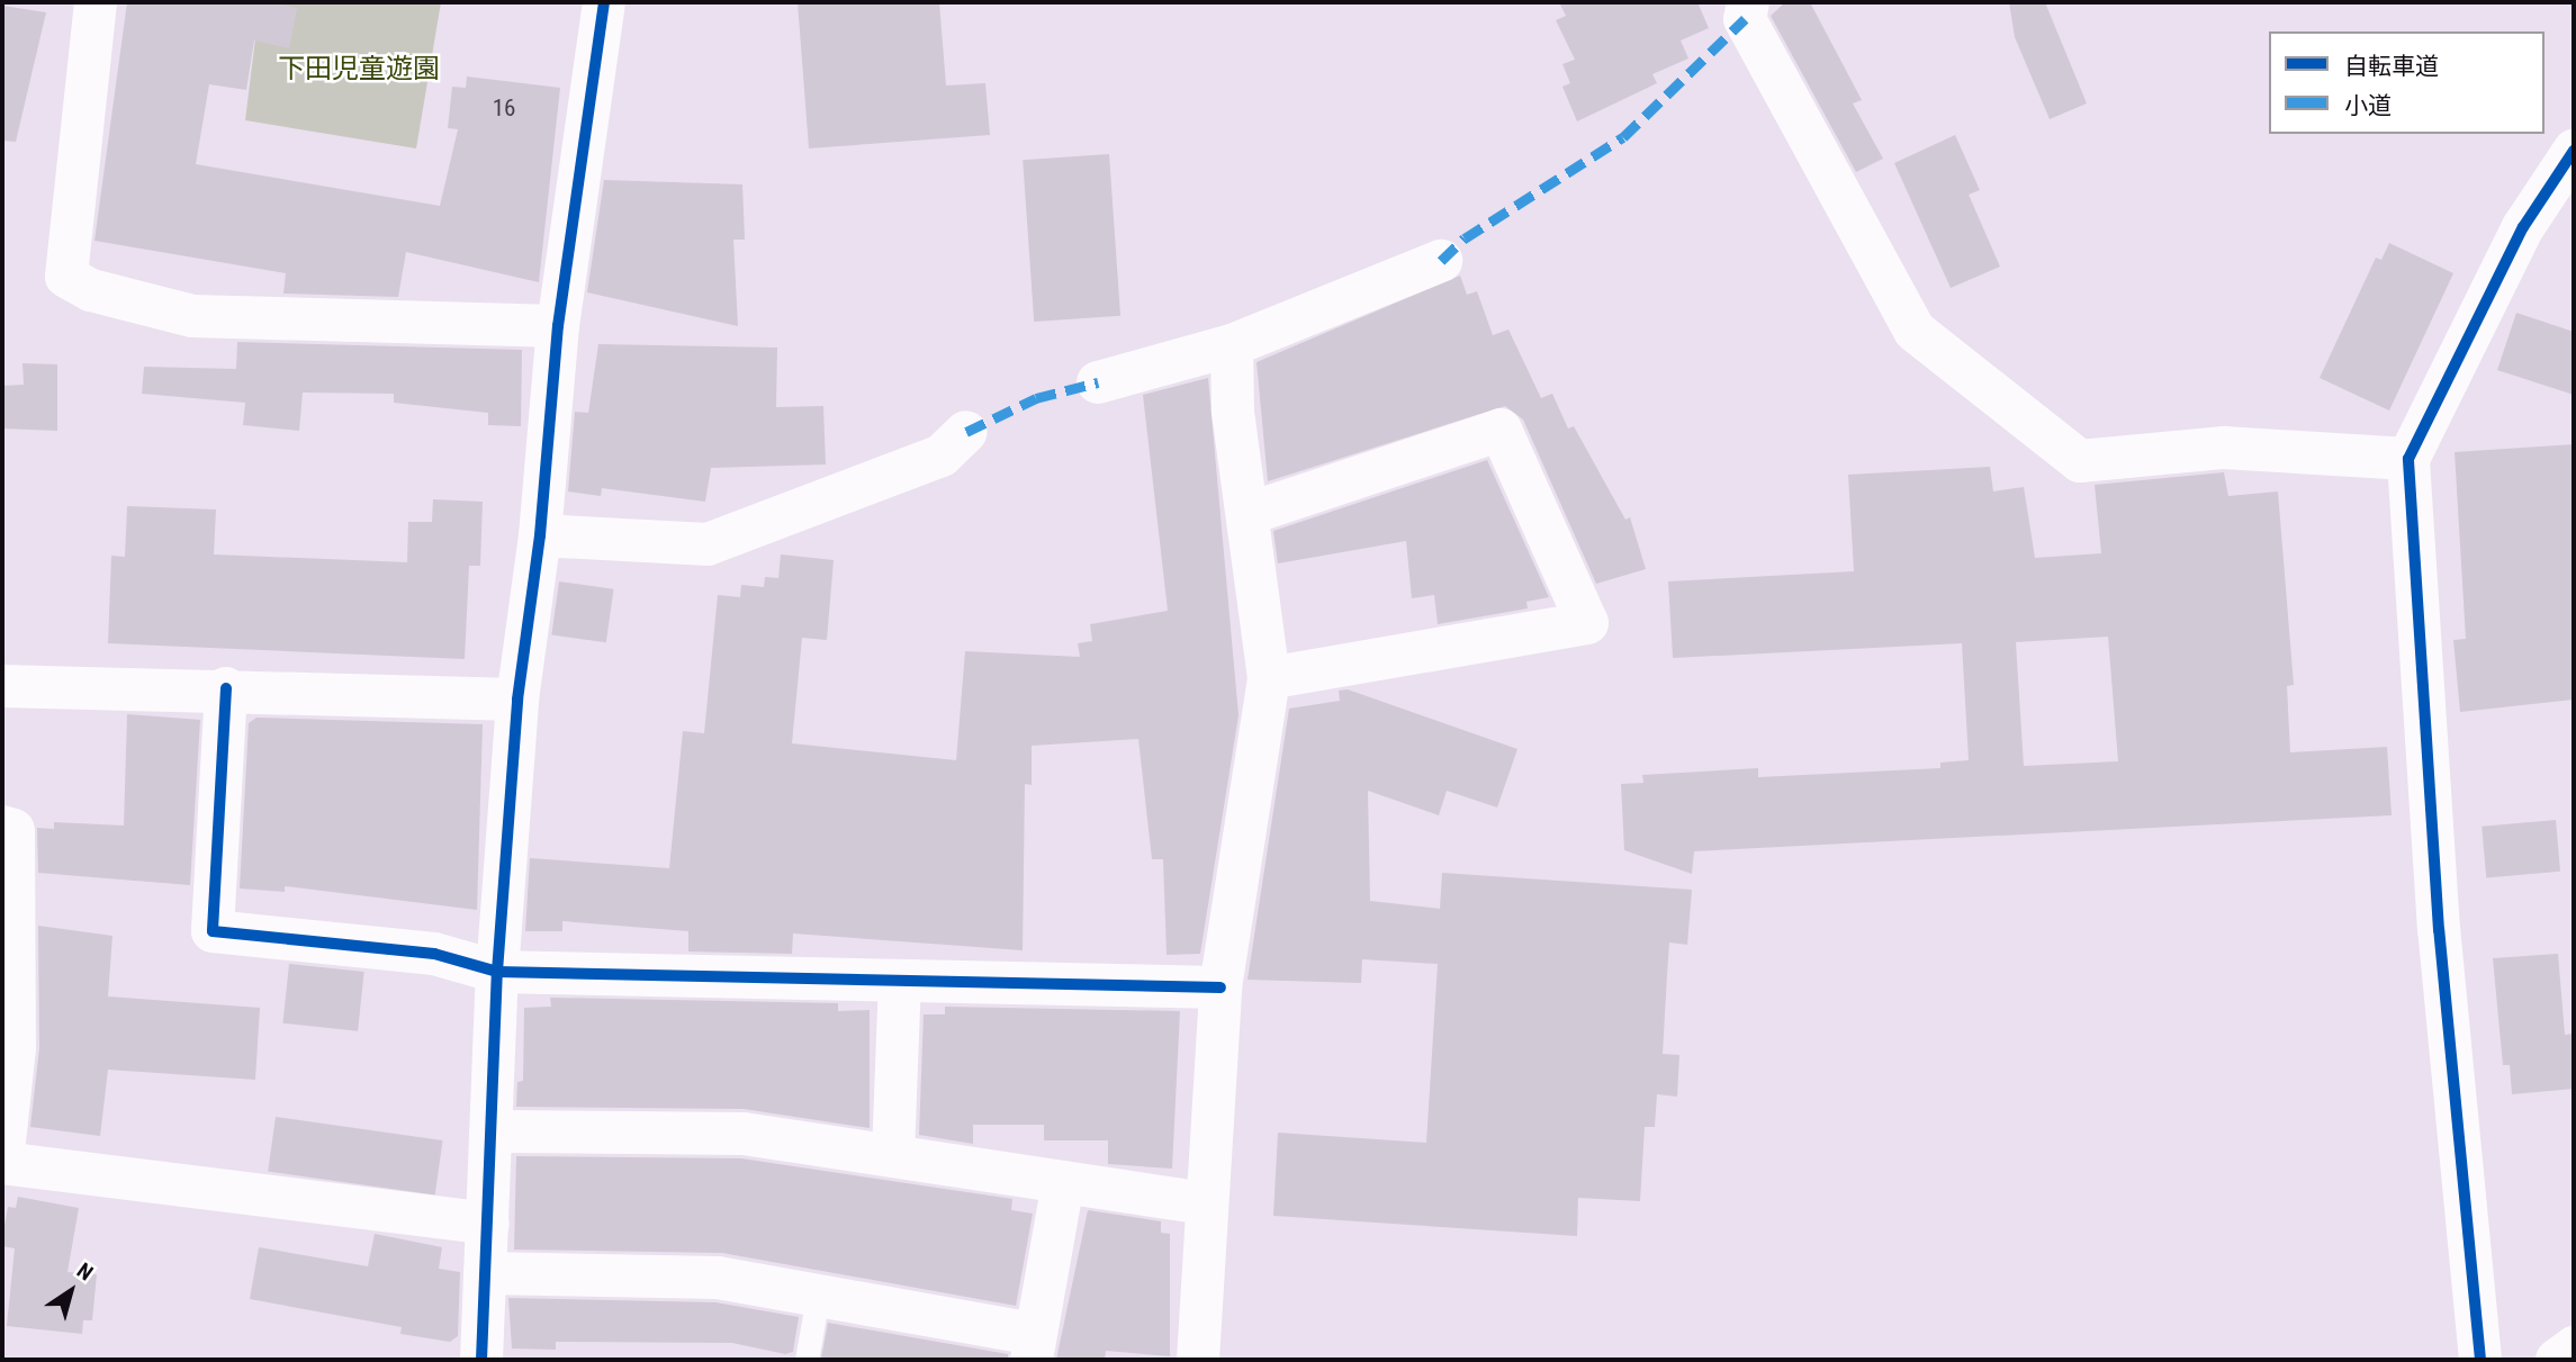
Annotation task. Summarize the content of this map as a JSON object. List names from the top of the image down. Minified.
{"parks":["下田児童遊園"],"house_numbers":["16"],"legend":["自転車道","小道"],"north":"top right"}
